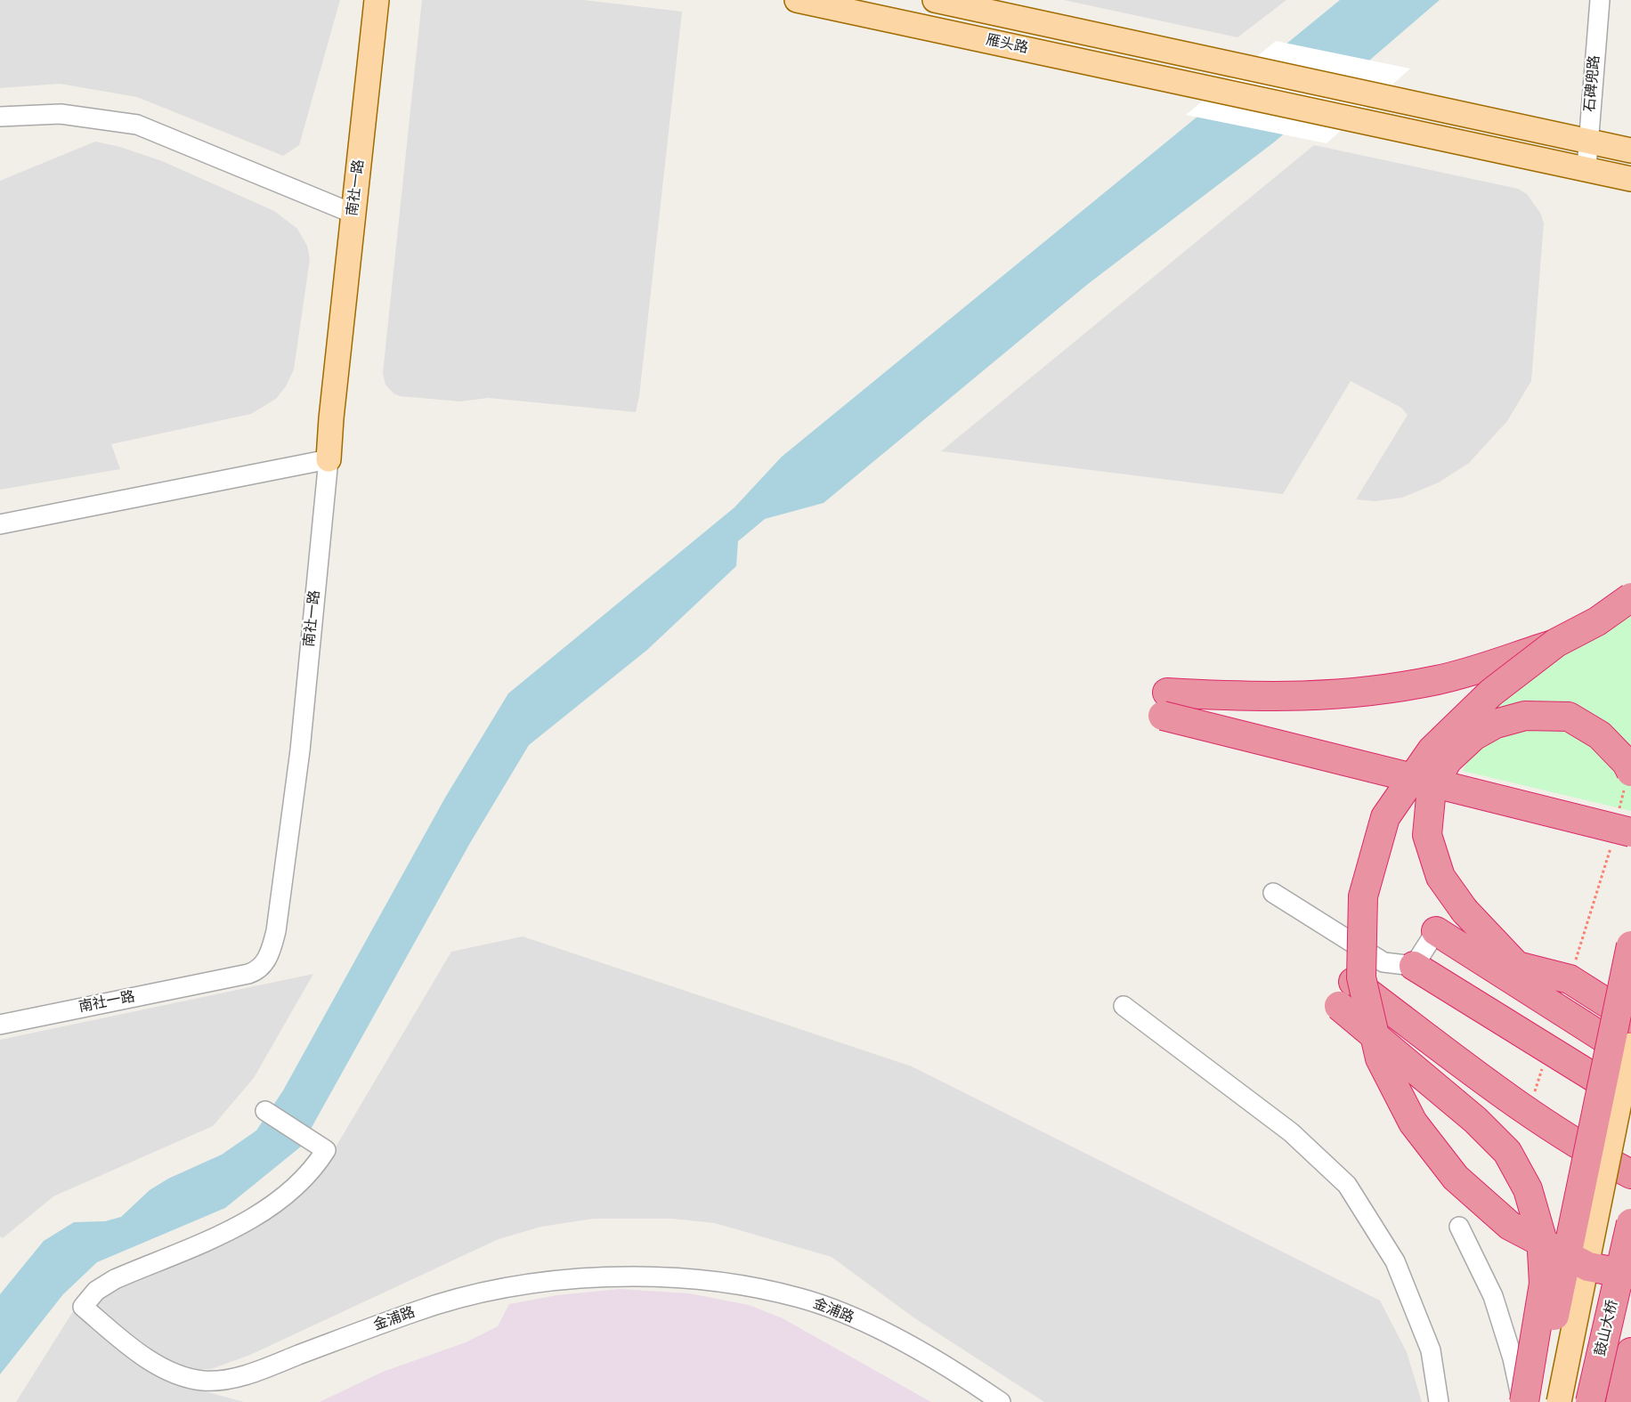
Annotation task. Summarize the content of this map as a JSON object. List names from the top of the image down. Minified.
{"streets":{"highway":["鼓山大桥"],"main road":["雁头路","南社一路"],"street":["石碑兜路","金浦路"]},"crossings":[["雁头路","石碑兜路"]]}
